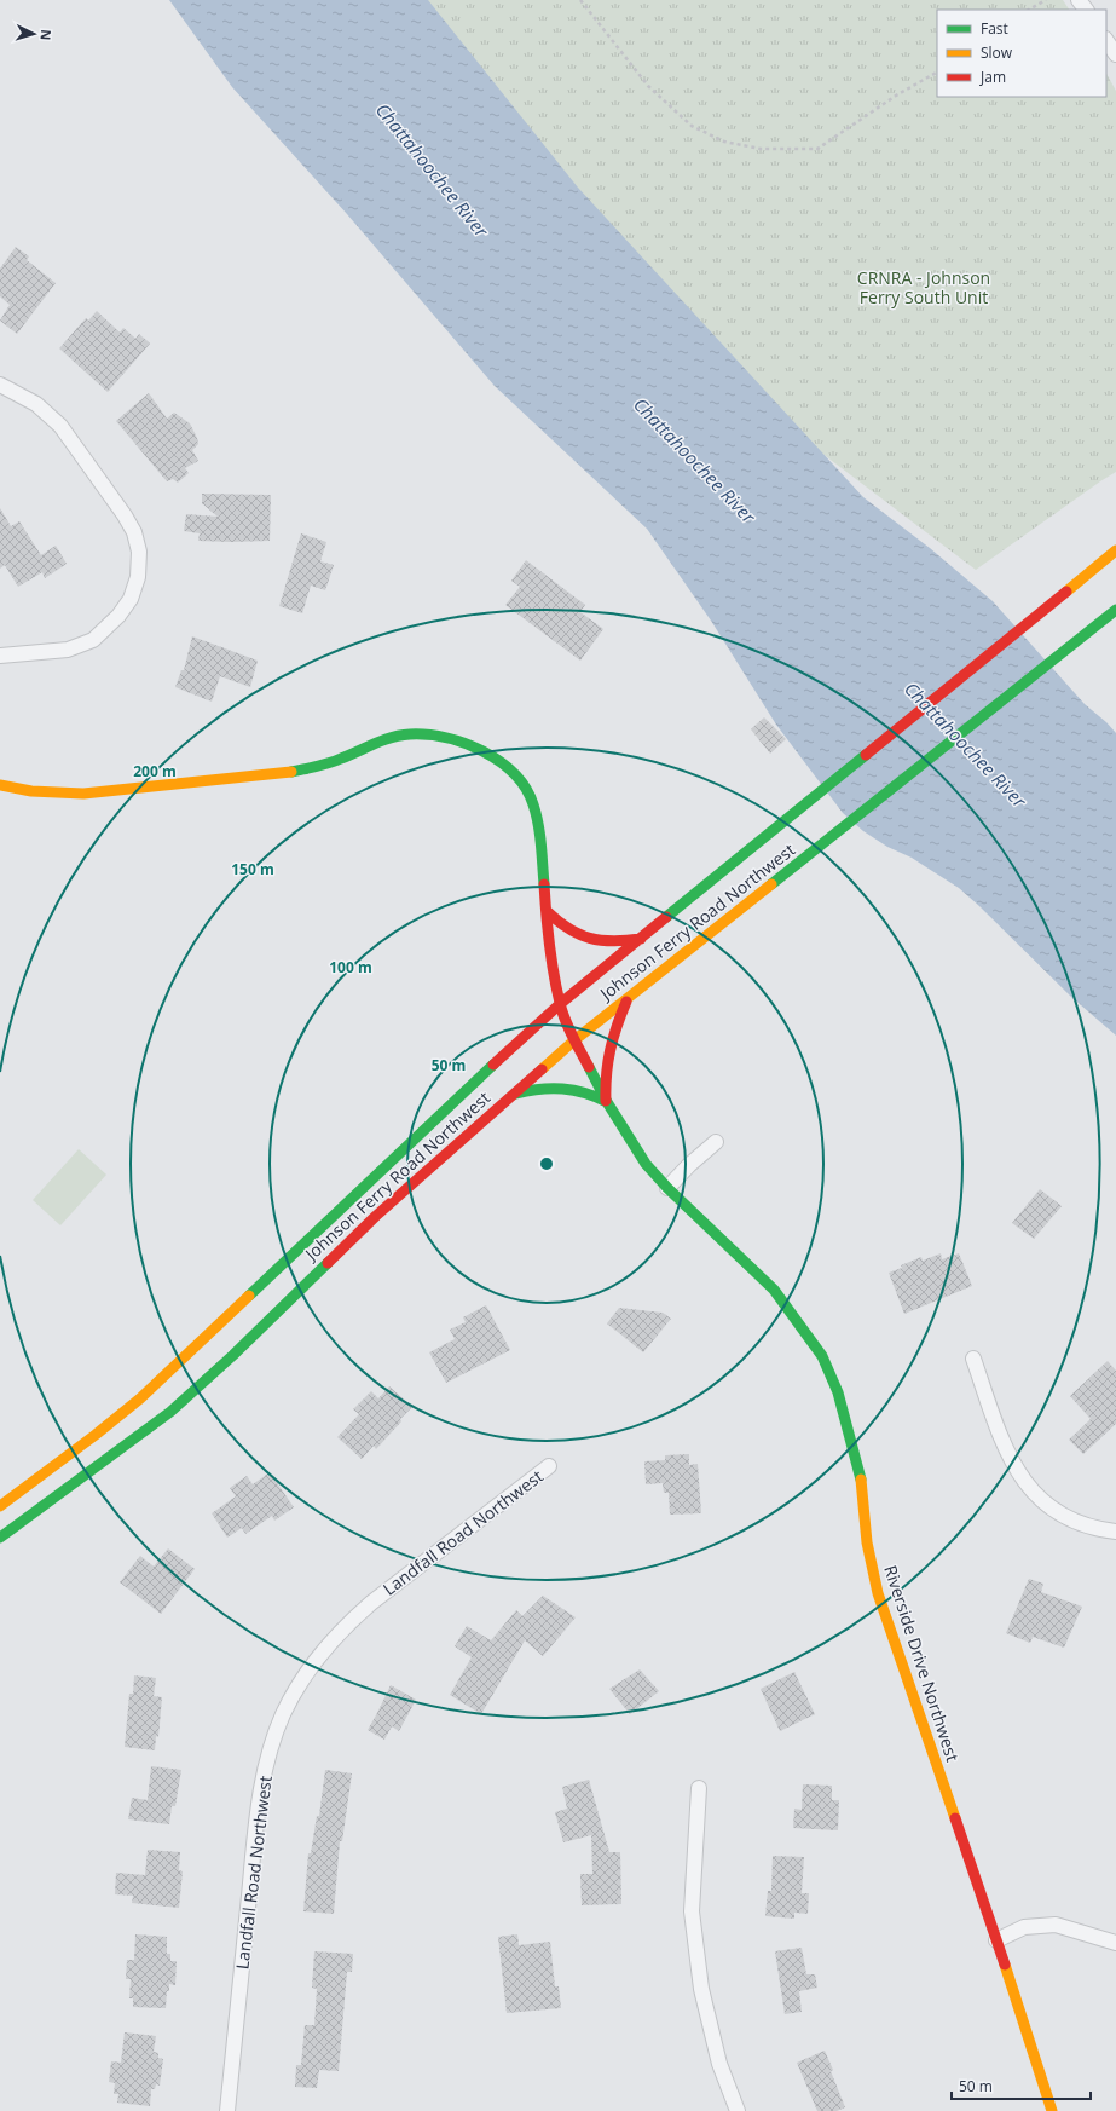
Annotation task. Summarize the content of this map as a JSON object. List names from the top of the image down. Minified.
{"streets":{"main road":["Johnson Ferry Road Northwest","Riverside Drive Northwest"],"street":["Landfall Road Northwest"]},"crossings":[["Johnson Ferry Road Northwest","Riverside Drive Northwest"]],"water":["Chattahoochee River"],"parks":["CRNRA - Johnson Ferry South Unit"],"legend":["Fast","Slow","Jam"],"scale_bar":"50 m","north":"right","rings":["200 m","150 m","100 m","50 m"]}
